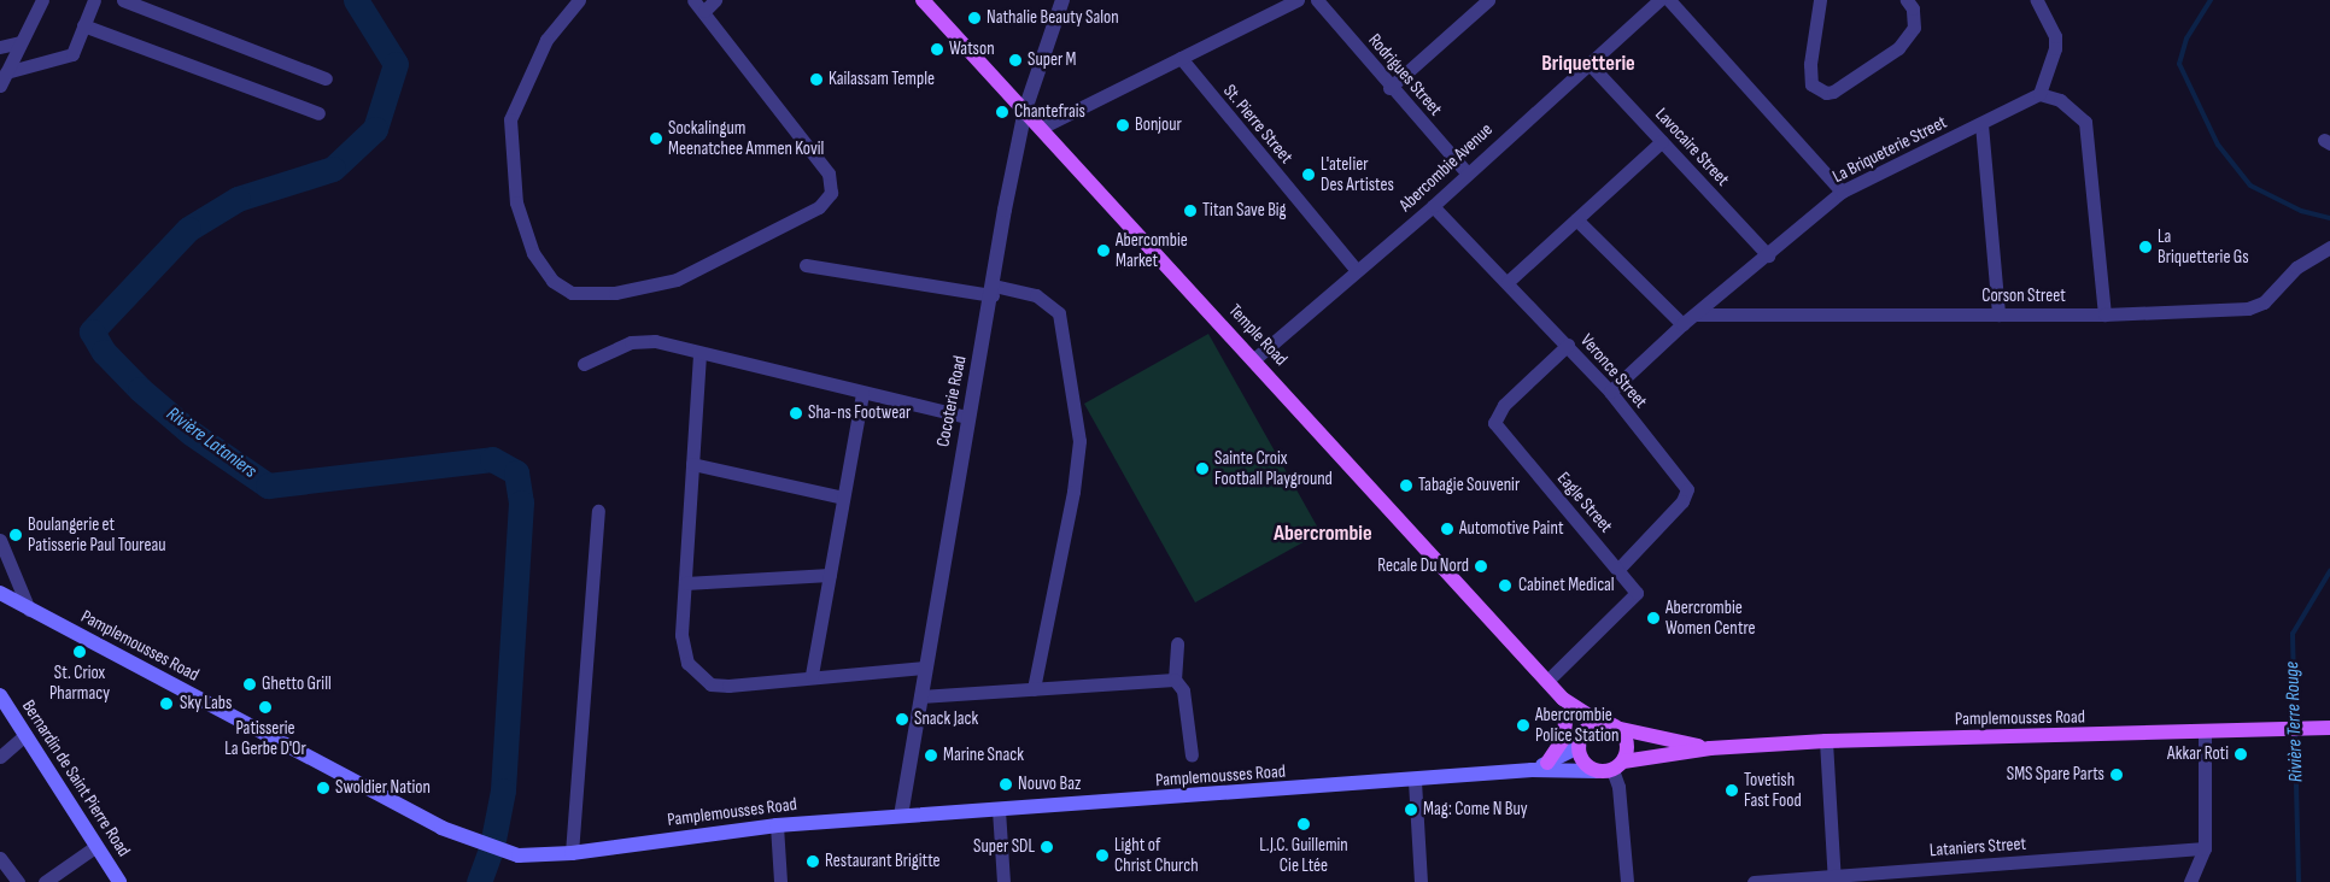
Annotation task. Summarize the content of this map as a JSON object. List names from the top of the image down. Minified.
{"streets":{"main road":["Temple Road","Pamplemousses Road","Bernardin de Saint Pierre Road"],"street":["Rodrigues Street","St. Pierre Street","Lavocaire Street","La Briqueterie Street","Abercombie Avenue","Corson Street","Veronce Street","Cocoterie Road","Eagle Street","Lataniers Street"]},"crossings":[["Rodrigues Street","Abercombie Avenue"],["St. Pierre Street","Abercombie Avenue"],["Lavocaire Street","La Briqueterie Street"],["Lavocaire Street","Abercombie Avenue"],["La Briqueterie Street","Corson Street"],["La Briqueterie Street","Veronce Street"],["Abercombie Avenue","Temple Road"],["Abercombie Avenue","Veronce Street"],["Temple Road","Cocoterie Road"],["Temple Road","Eagle Street"],["Temple Road","Pamplemousses Road"],["Veronce Street","Eagle Street"],["Cocoterie Road","Pamplemousses Road"]],"districts":["Briquetterie","Abercrombie"],"water":["Rivière Lataniers","Rivière Terre Rouge"],"places":["Nathalie Beauty Salon","Watson","Super M","Kailassam Temple","Chantefrais","Bonjour","Sockalingum Meenatchee Ammen Kovil","L'atelier Des Artistes","Titan Save Big","La Briquetterie Gs","Abercombie Market","Sha-ns Footwear","Sainte Croix Football Playground","Tabagie Souvenir","Automotive Paint","Boulangerie et Patisserie Paul Toureau","Recale Du Nord","Cabinet Medical","Abercrombie Women Centre","St. Criox Pharmacy","Ghetto Grill","Sky Labs","Patisserie La Gerbe D'Or","Snack Jack","Abercrombie Police Station","Akkar Roti","Marine Snack","SMS Spare Parts","Nouvo Baz","Swoldier Nation","Tovetish Fast Food","Mag: Come N Buy","L.J.C. Guillemin Cie Ltée","Super SDL","Light of Christ Church","Restaurant Brigitte"]}
